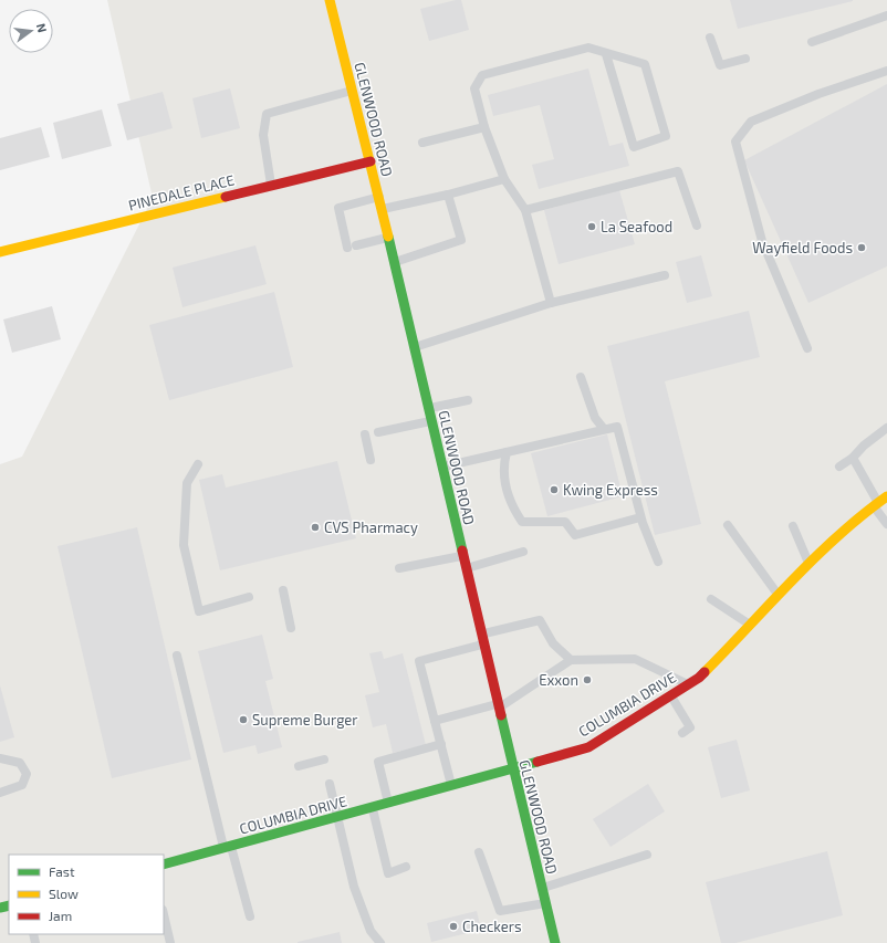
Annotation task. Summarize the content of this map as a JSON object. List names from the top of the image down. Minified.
{"streets":{"main road":["GLENWOOD ROAD","PINEDALE PLACE","COLUMBIA DRIVE"]},"crossings":[["GLENWOOD ROAD","PINEDALE PLACE"],["GLENWOOD ROAD","COLUMBIA DRIVE"]],"places":["La Seafood","Wayfield Foods","Kwing Express","CVS Pharmacy","Exxon","Supreme Burger","Checkers"],"legend":["Fast","Slow","Jam"],"north":"right"}
